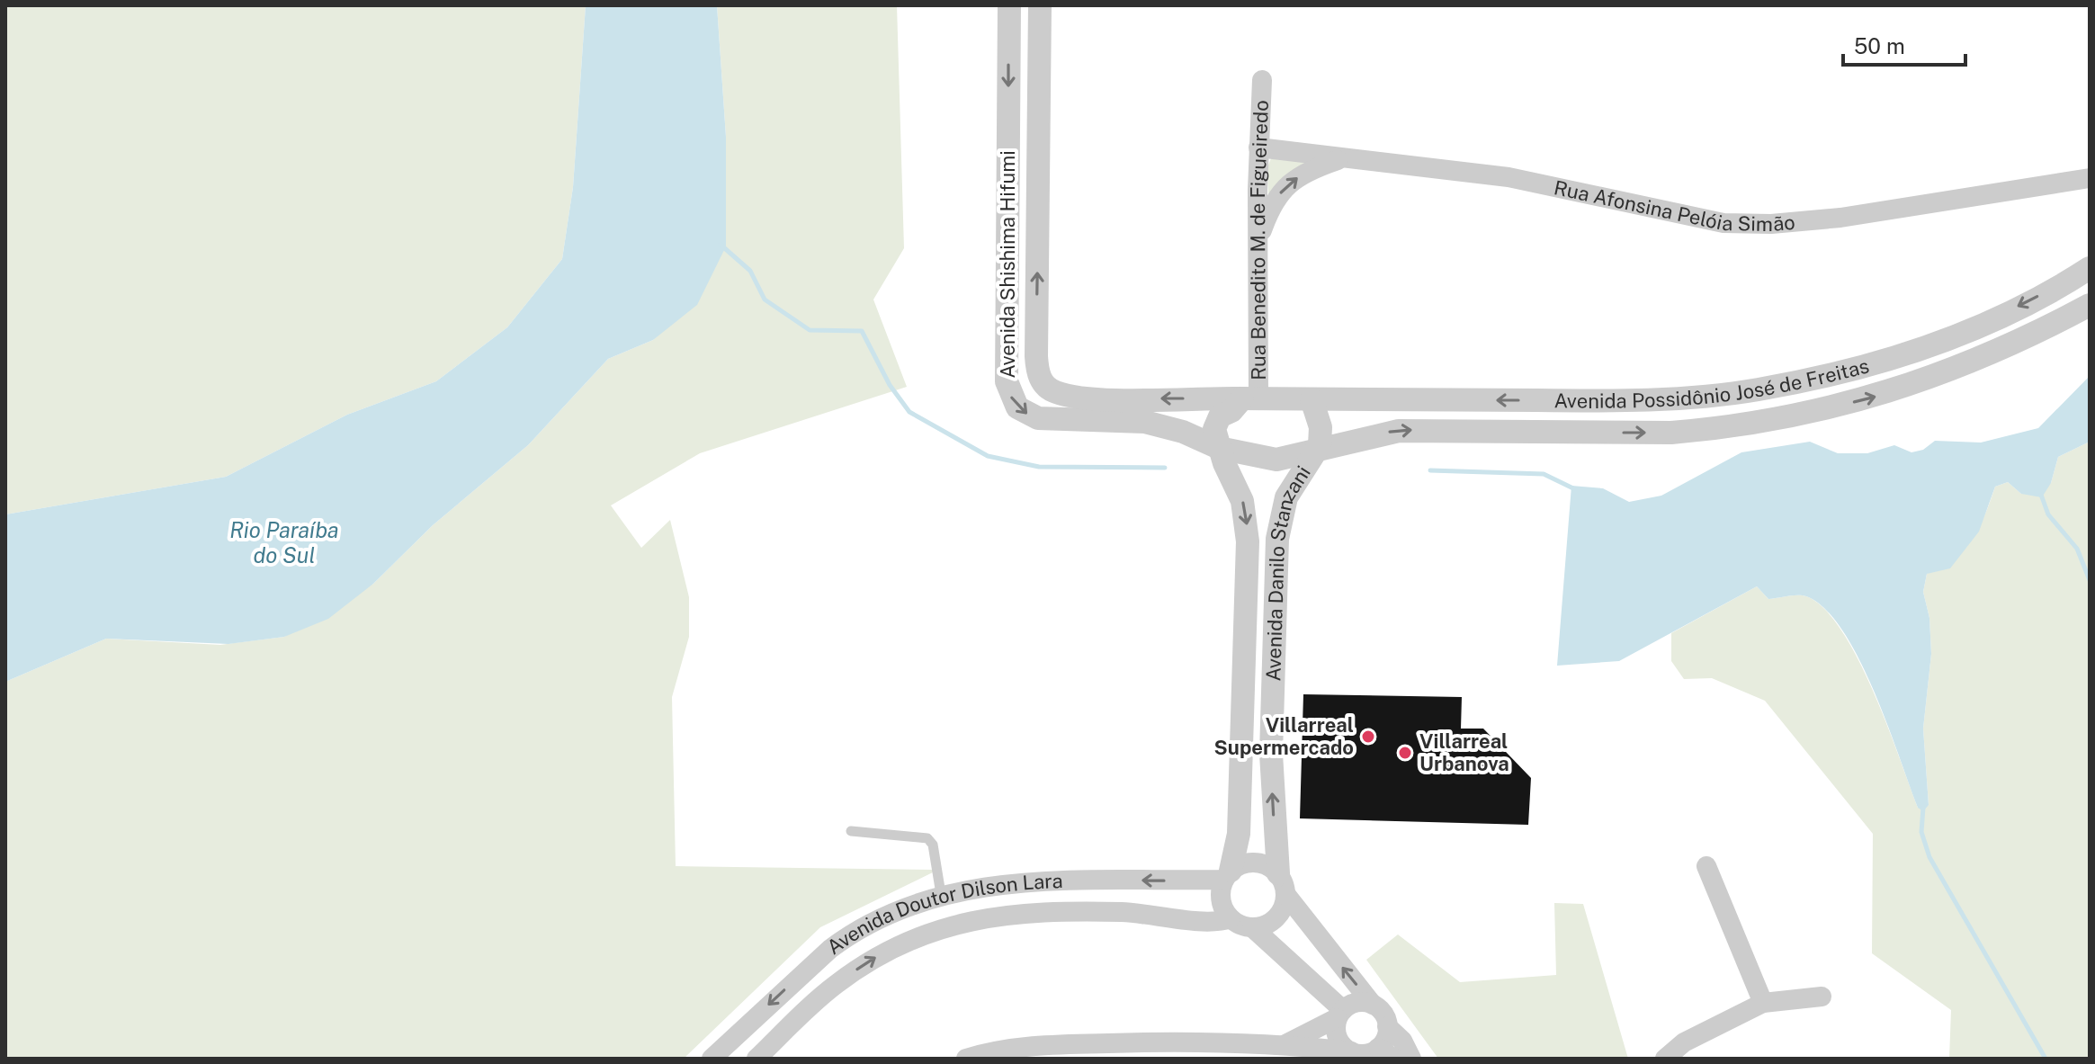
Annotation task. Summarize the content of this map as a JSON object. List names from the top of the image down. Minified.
{"streets":{"street":["Rua Afonsina Pelóia Simão","Rua Benedito M. de Figueiredo","Avenida Shishima Hifumi","Avenida Possidônio José de Freitas","Avenida Danilo Stanzani","Avenida Doutor Dilson Lara"]},"crossings":[["Rua Afonsina Pelóia Simão","Rua Benedito M. de Figueiredo"],["Rua Benedito M. de Figueiredo","Avenida Shishima Hifumi"],["Avenida Shishima Hifumi","Avenida Possidônio José de Freitas"],["Avenida Shishima Hifumi","Avenida Danilo Stanzani"],["Avenida Possidônio José de Freitas","Avenida Danilo Stanzani"],["Avenida Danilo Stanzani","Avenida Doutor Dilson Lara"]],"water":["Rio Paraíba do Sul"],"places":["Villarreal Supermercado","Villarreal Urbanova"],"scale_bar":"50 m"}
